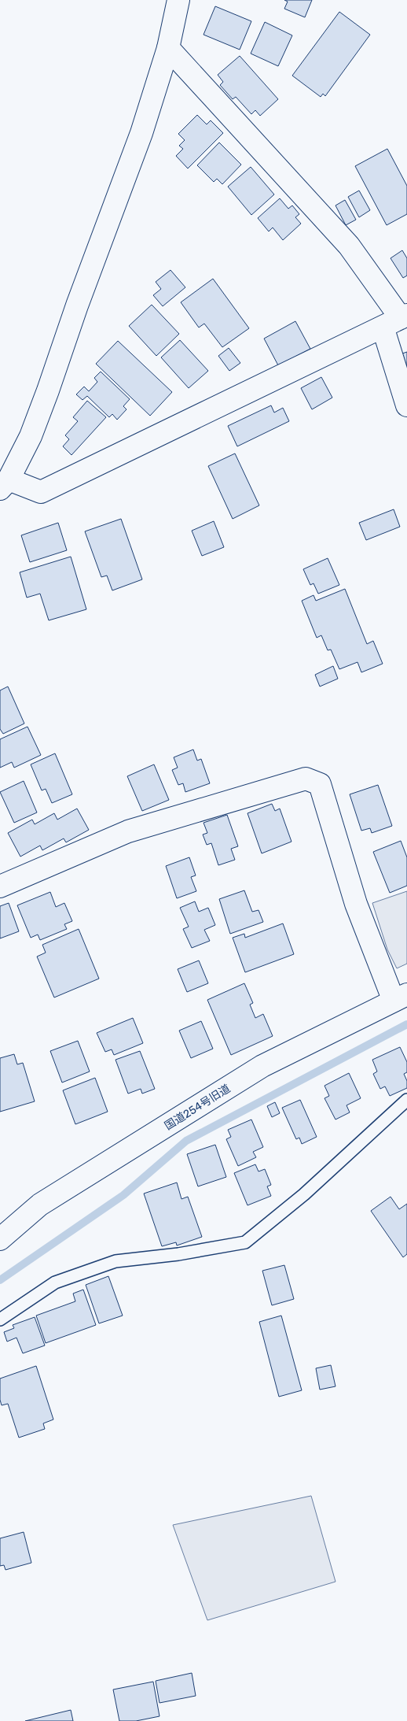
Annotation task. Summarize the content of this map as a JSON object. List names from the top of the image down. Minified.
{"streets":{"street":["国道254号旧道"]}}
